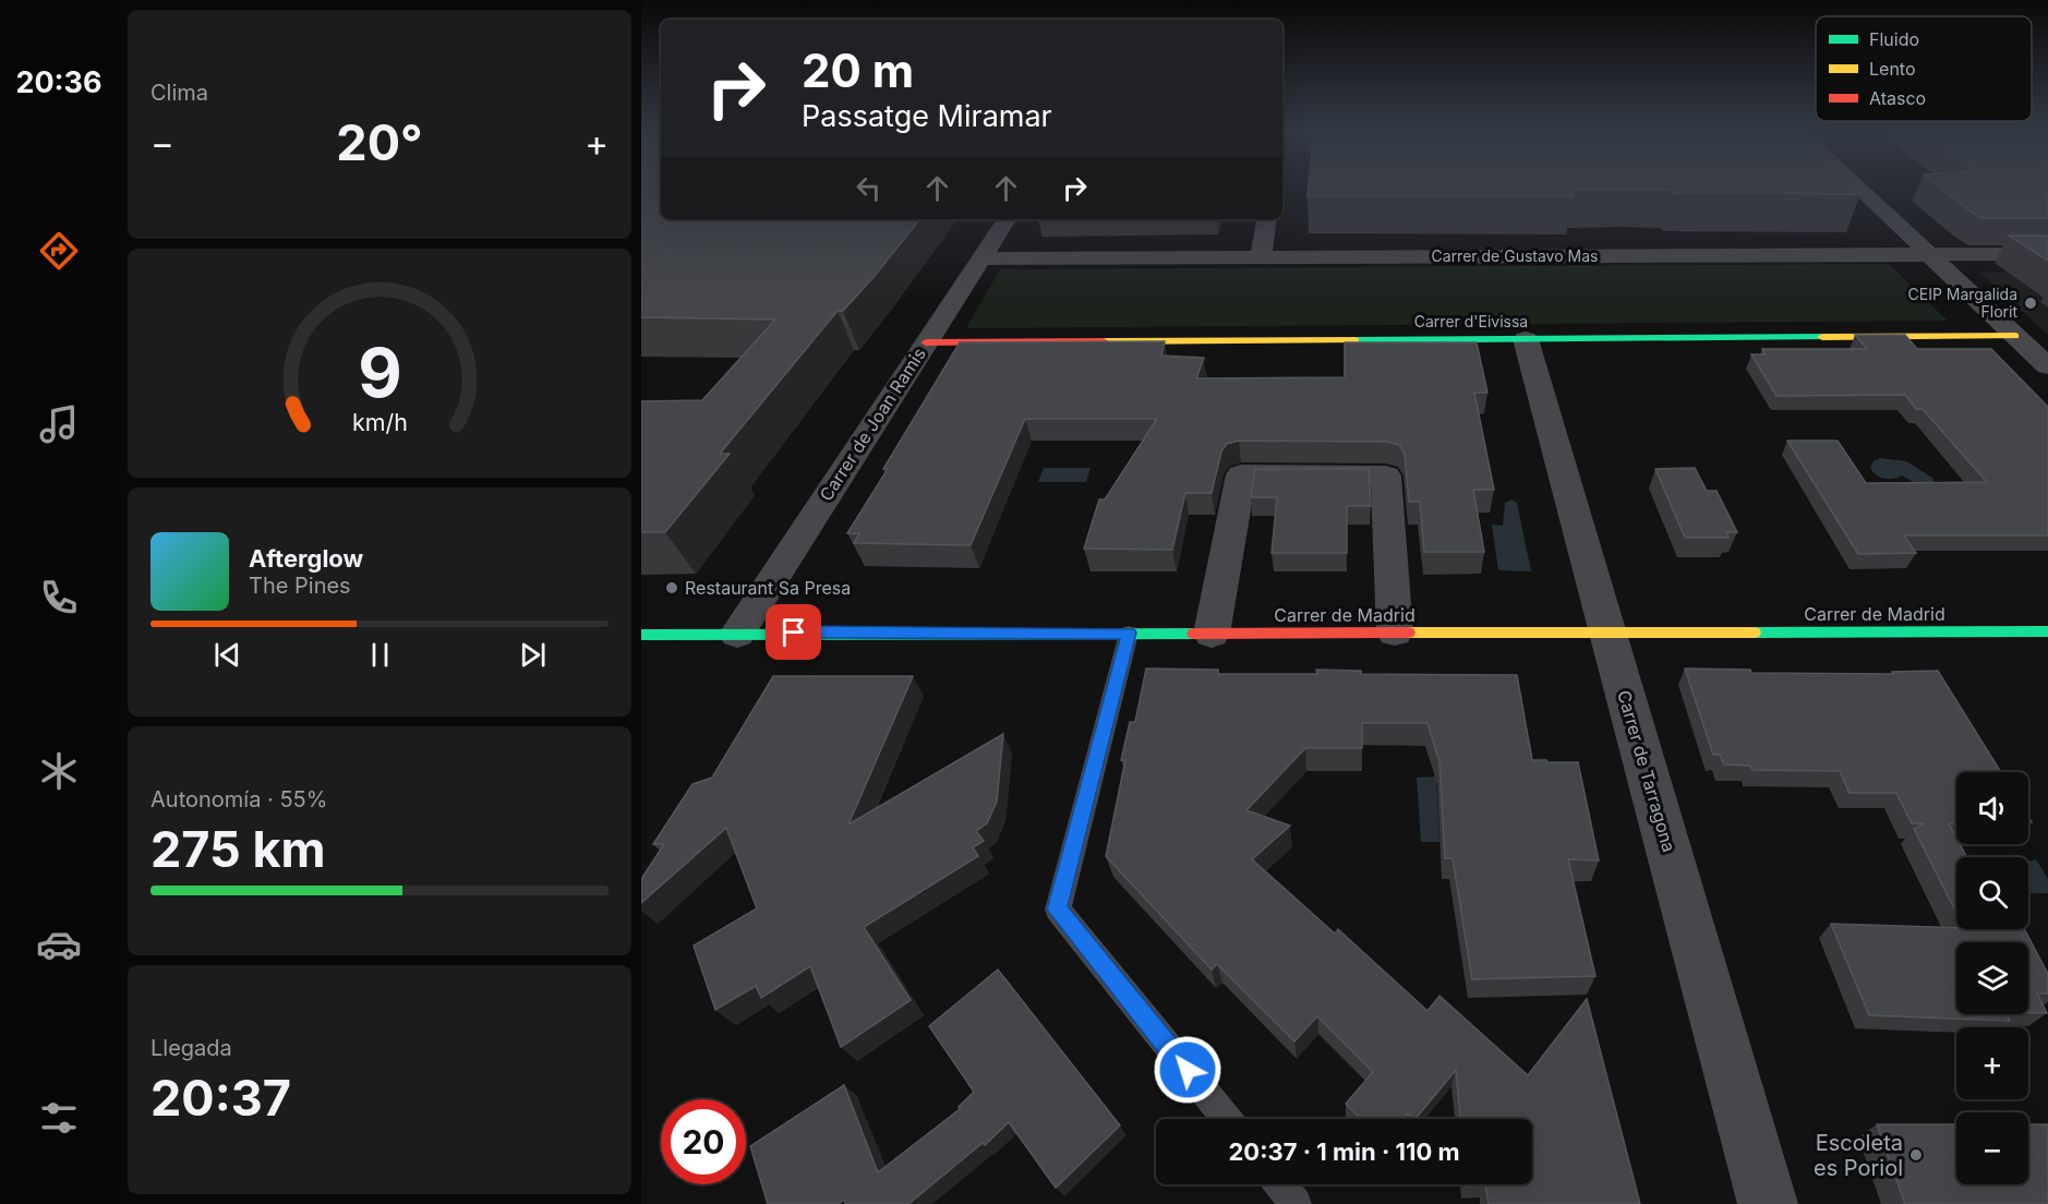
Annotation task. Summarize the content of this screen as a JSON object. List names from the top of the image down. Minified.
{"streets":{"street":["Carrer de Gustavo Mas","Carrer d'Eivissa","Carrer de Joan Ramis","Carrer de Madrid","Carrer de Tarragona"]},"crossings":[["Carrer de Gustavo Mas","Carrer de Joan Ramis"],["Carrer d'Eivissa","Carrer de Joan Ramis"],["Carrer d'Eivissa","Carrer de Tarragona"],["Carrer de Joan Ramis","Carrer de Madrid"],["Carrer de Madrid","Carrer de Tarragona"]],"places":["CEIP Margalida Florit","Restaurant Sa Presa","Escoleta es Poriol"],"legend":["Fluido","Lento","Atasco"],"page":{"tabs":"20:36","tile":["Clima",["Autonomía · 55%","275 km"],["Llegada","20:37"]],"turn":["20 m","Passatge Miramar"],"heat":["−","20°","+"],"song":["Afterglow","The Pines"],"map_buttons":["+","−"],"limit":"20","trip":"20:37 · 1 min · 110 m","gauge":["9","km/h"]}}
